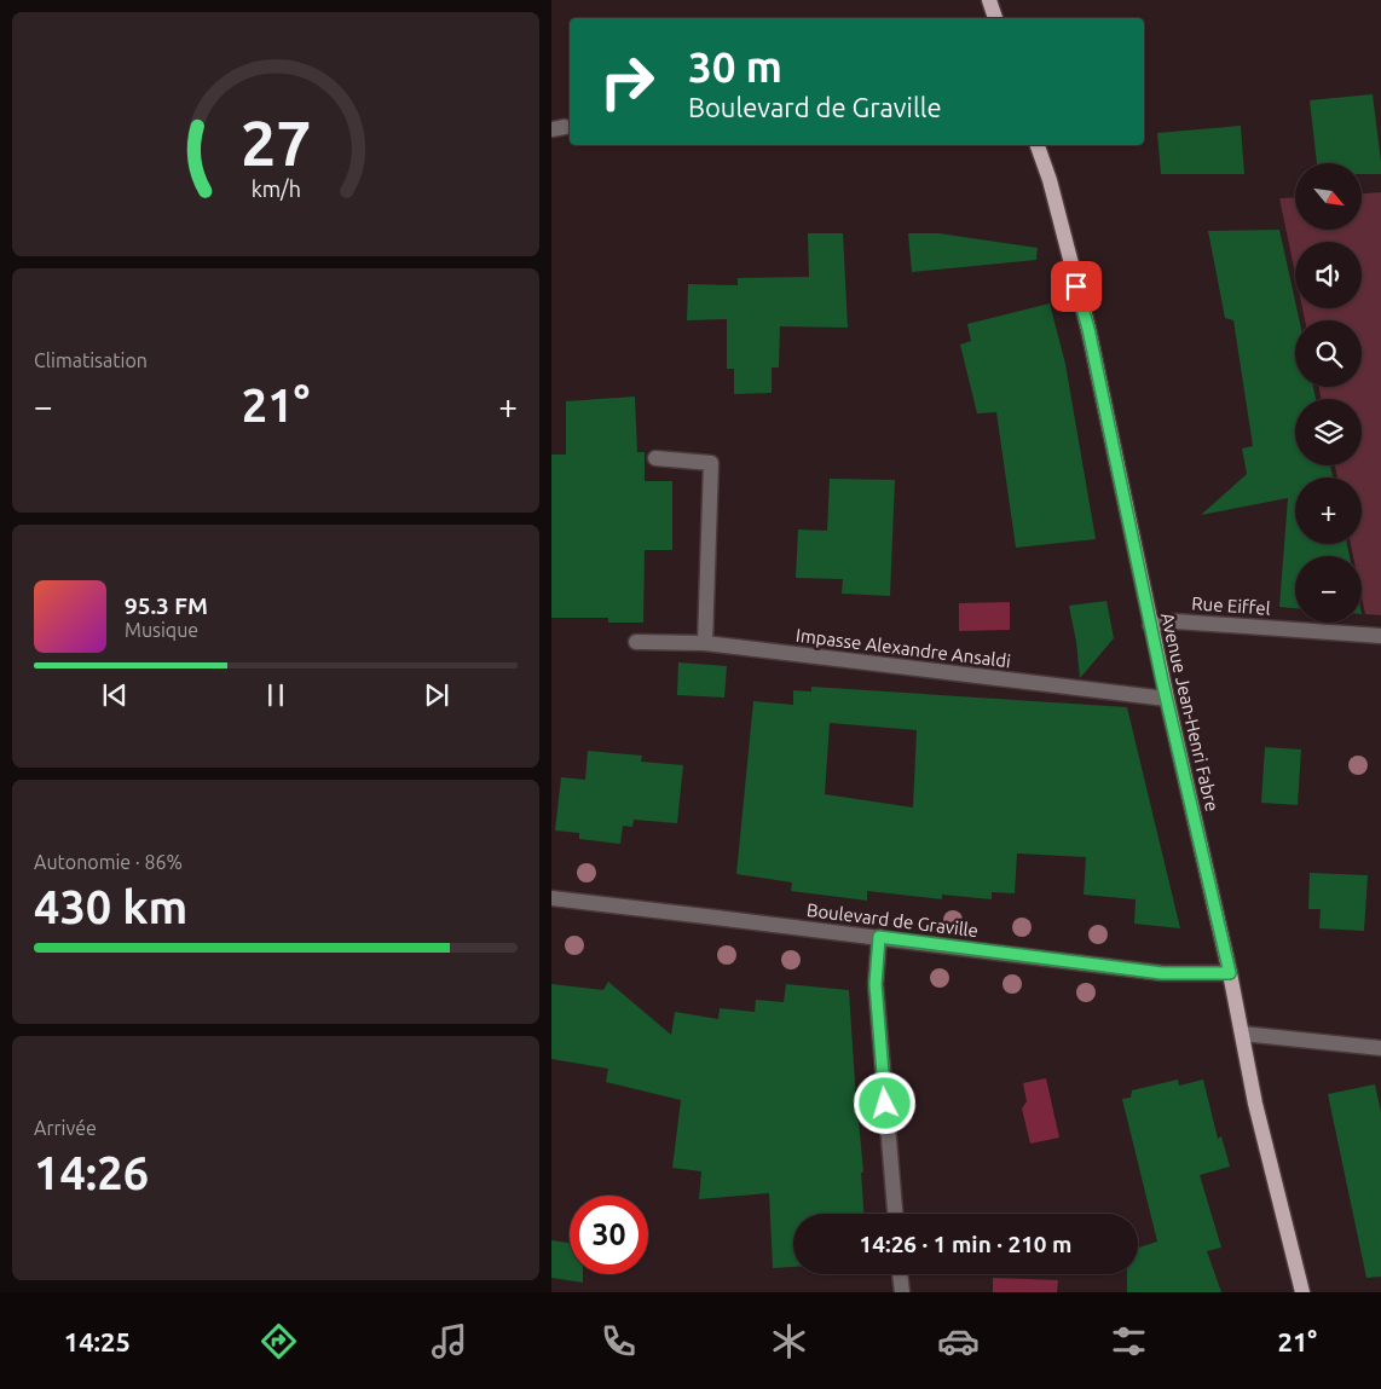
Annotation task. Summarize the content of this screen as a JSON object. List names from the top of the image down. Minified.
{"streets":{"main road":["Avenue Jean-Henri Fabre"],"street":["Rue Eiffel","Impasse Alexandre Ansaldi","Boulevard de Graville"]},"crossings":[["Rue Eiffel","Avenue Jean-Henri Fabre"],["Impasse Alexandre Ansaldi","Avenue Jean-Henri Fabre"],["Avenue Jean-Henri Fabre","Boulevard de Graville"]],"north":"bottom right","page":{"turn":["30 m","Boulevard de Graville"],"map_buttons":["+","−"],"tile":["Climatisation",["Autonomie · 86%","430 km"],["Arrivée","14:26"]],"heat":["−","21°","+"],"song":["95.3 FM","Musique"],"limit":"30","trip":"14:26 · 1 min · 210 m","tabs":["14:25","21°"],"gauge":["27","km/h"]}}
